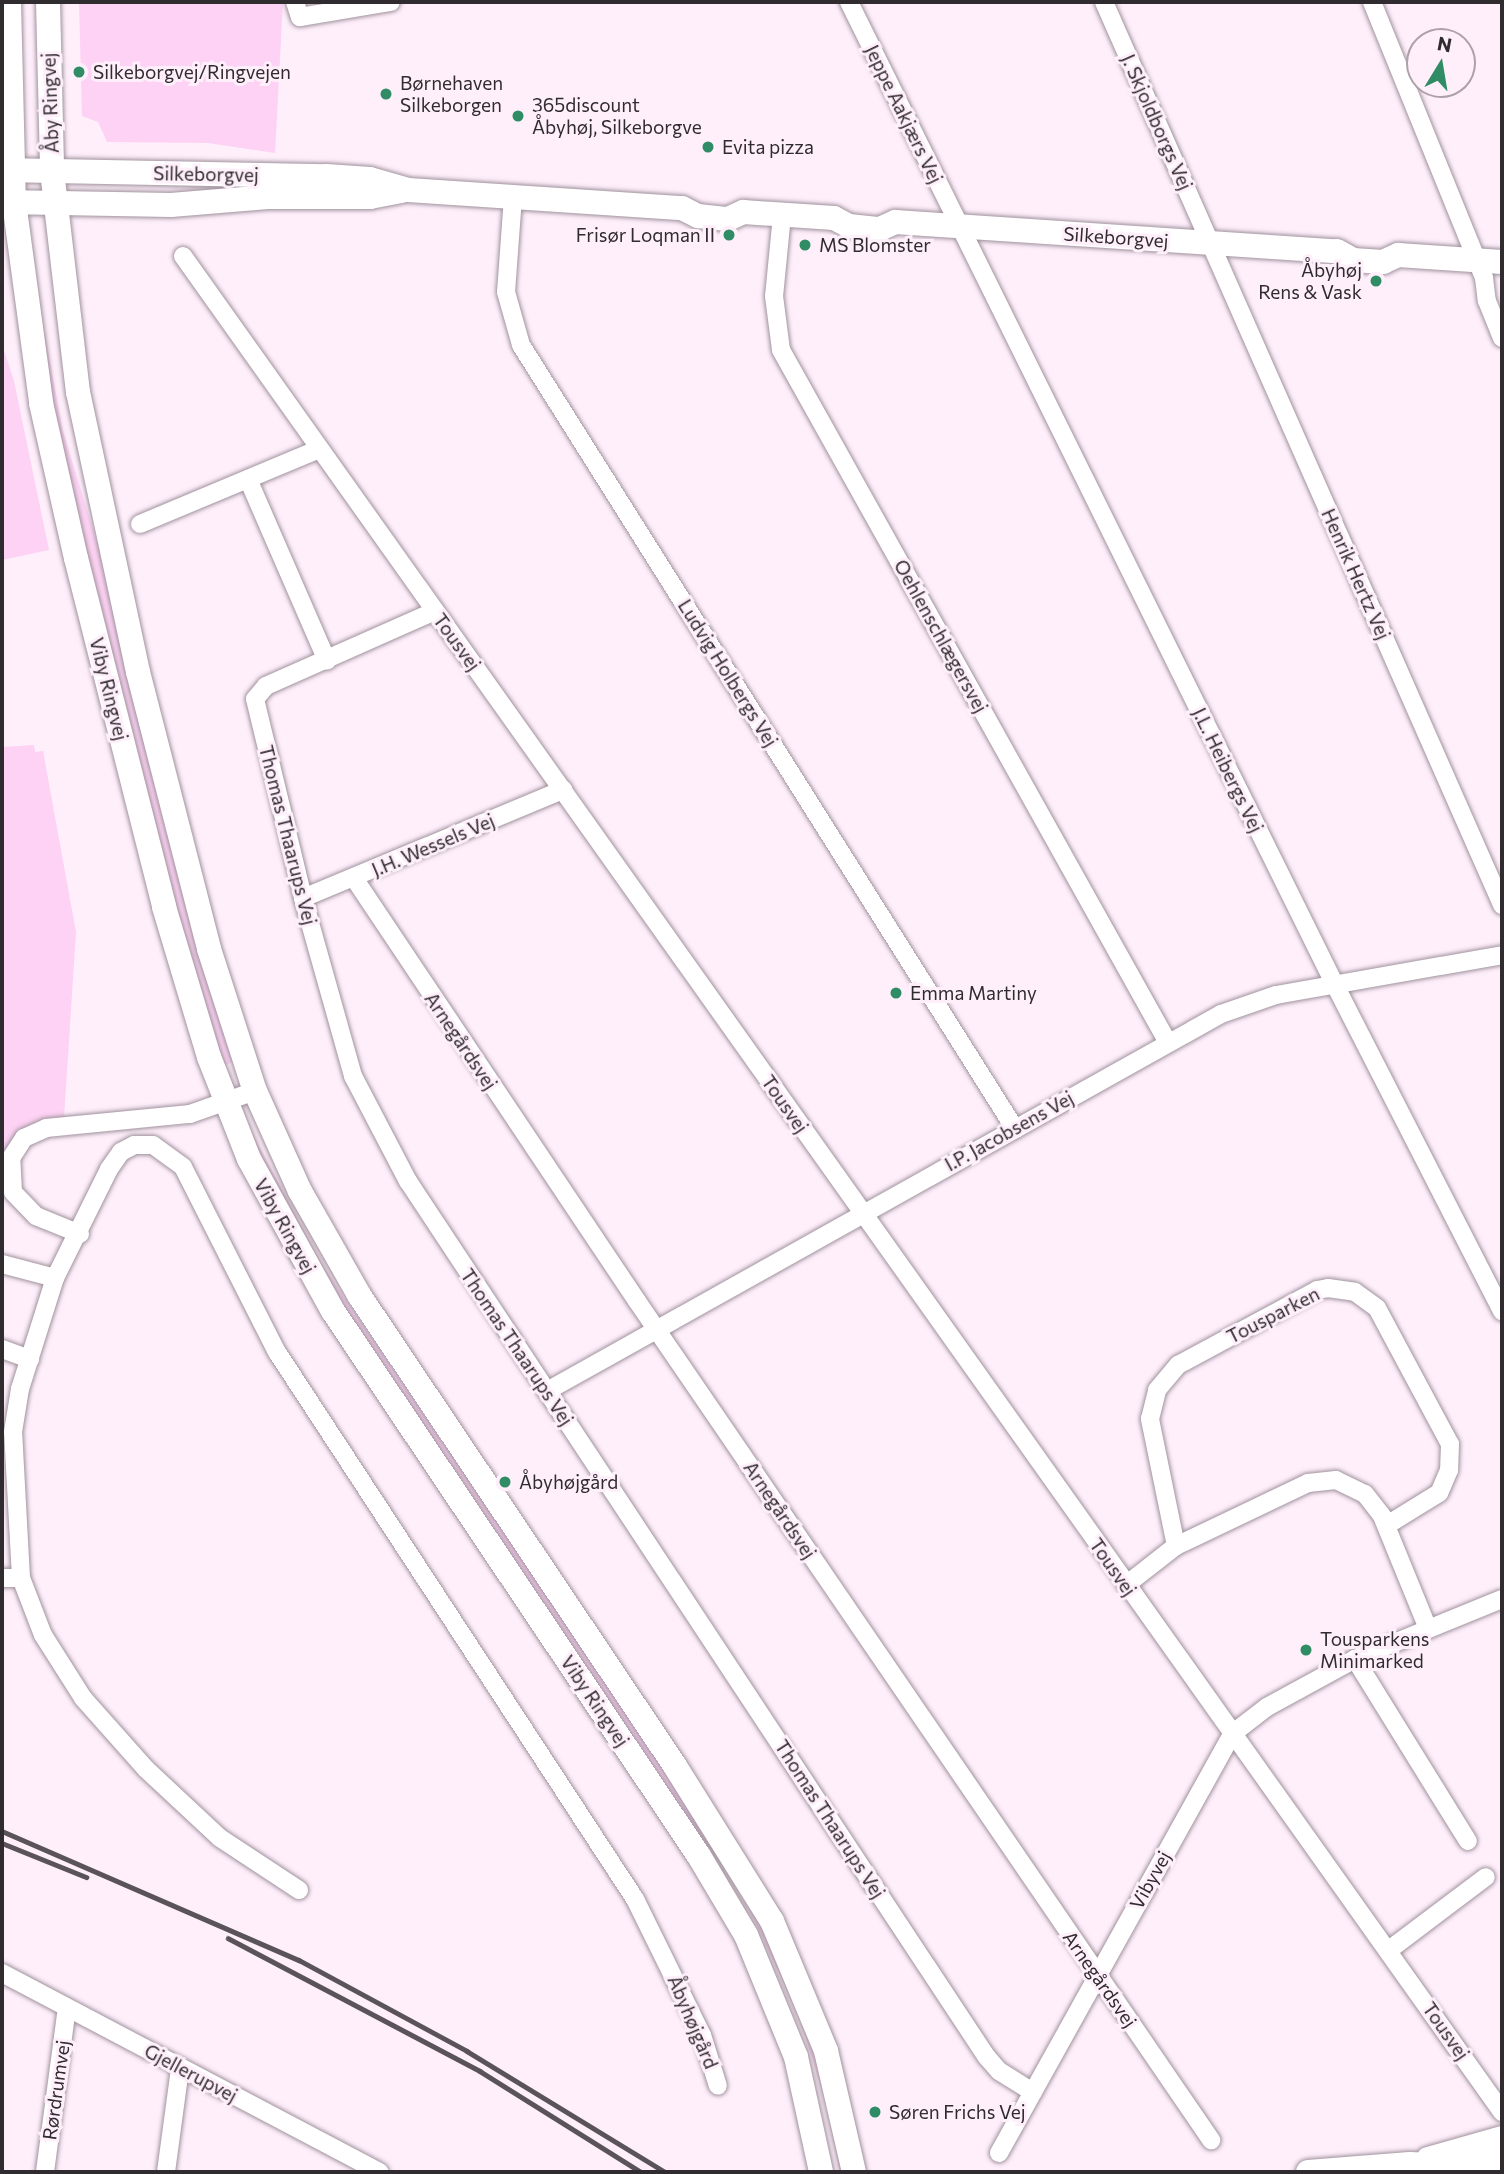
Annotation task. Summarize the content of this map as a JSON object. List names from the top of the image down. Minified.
{"streets":{"main road":["Åby Ringvej","Silkeborgvej","Viby Ringvej"],"street":["Jeppe Aakjærs Vej","J. Skjoldborgs Vej","Henrik Hertz Vej","Oehlenschlægersvej","Tousvej","Ludvig Holbergs Vej","J.L. Heibergs Vej","Thomas Thaarups Vej","J.H. Wessels Vej","Arnegårdsvej","I.P. Jacobsens Vej","Tousparken","Vibyvej","Åbyhøjgård","Gjellerupvej","Rørdrumvej"]},"crossings":[["Åby Ringvej","Silkeborgvej"],["Åby Ringvej","Viby Ringvej"],["Jeppe Aakjærs Vej","Silkeborgvej"],["Jeppe Aakjærs Vej","J.L. Heibergs Vej"],["J. Skjoldborgs Vej","Silkeborgvej"],["J. Skjoldborgs Vej","Henrik Hertz Vej"],["Silkeborgvej","Henrik Hertz Vej"],["Silkeborgvej","Oehlenschlægersvej"],["Silkeborgvej","Ludvig Holbergs Vej"],["Silkeborgvej","Viby Ringvej"],["Silkeborgvej","J.L. Heibergs Vej"],["Oehlenschlægersvej","I.P. Jacobsens Vej"],["Tousvej","Thomas Thaarups Vej"],["Tousvej","J.H. Wessels Vej"],["Tousvej","I.P. Jacobsens Vej"],["Tousvej","Vibyvej"],["Ludvig Holbergs Vej","I.P. Jacobsens Vej"],["J.L. Heibergs Vej","I.P. Jacobsens Vej"],["Thomas Thaarups Vej","J.H. Wessels Vej"],["Thomas Thaarups Vej","I.P. Jacobsens Vej"],["Thomas Thaarups Vej","Vibyvej"],["J.H. Wessels Vej","Arnegårdsvej"],["Arnegårdsvej","I.P. Jacobsens Vej"],["Arnegårdsvej","Vibyvej"],["Gjellerupvej","Rørdrumvej"]],"places":["Silkeborgvej/Ringvejen","Børnehaven Silkeborgen","365discount Åbyhøj, Silkeborgve","Evita pizza","Frisør Loqman II","MS Blomster","Åbyhøj Rens & Vask","Emma Martiny","Åbyhøjgård","Tousparkens Minimarked","Søren Frichs Vej"],"north":"top"}
